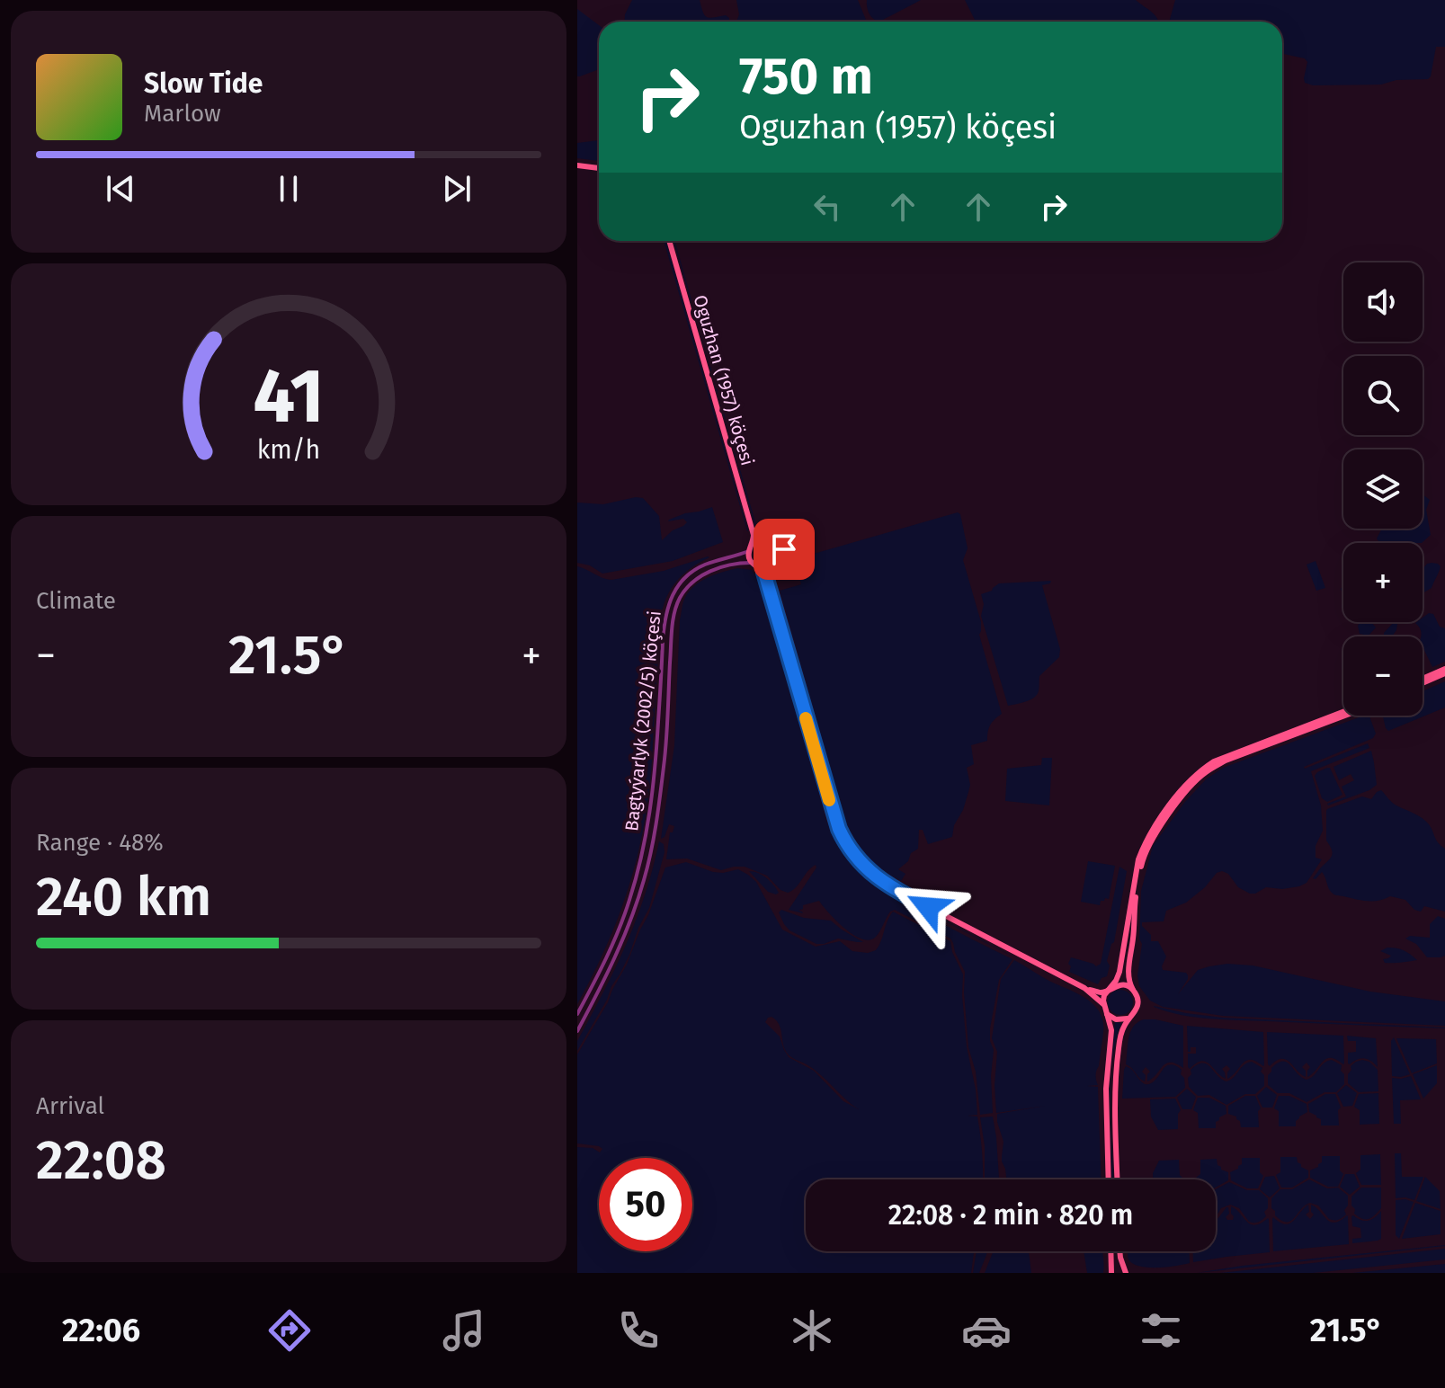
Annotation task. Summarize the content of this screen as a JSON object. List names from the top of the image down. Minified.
{"streets":{"main road":["Oguzhan (1957) köçesi"],"street":["Bagtyýarlyk (2002/5) köçesi"]},"crossings":[["Oguzhan (1957) köçesi","Bagtyýarlyk (2002/5) köçesi"]],"page":{"turn":["750 m","Oguzhan (1957) köçesi"],"song":["Slow Tide","Marlow"],"map_buttons":["+","−"],"tile":["Climate",["Range · 48%","240 km"],["Arrival","22:08"]],"heat":["−","21.5°","+"],"limit":"50","trip":"22:08 · 2 min · 820 m","tabs":["22:06","21.5°"],"gauge":["41","km/h"]}}
